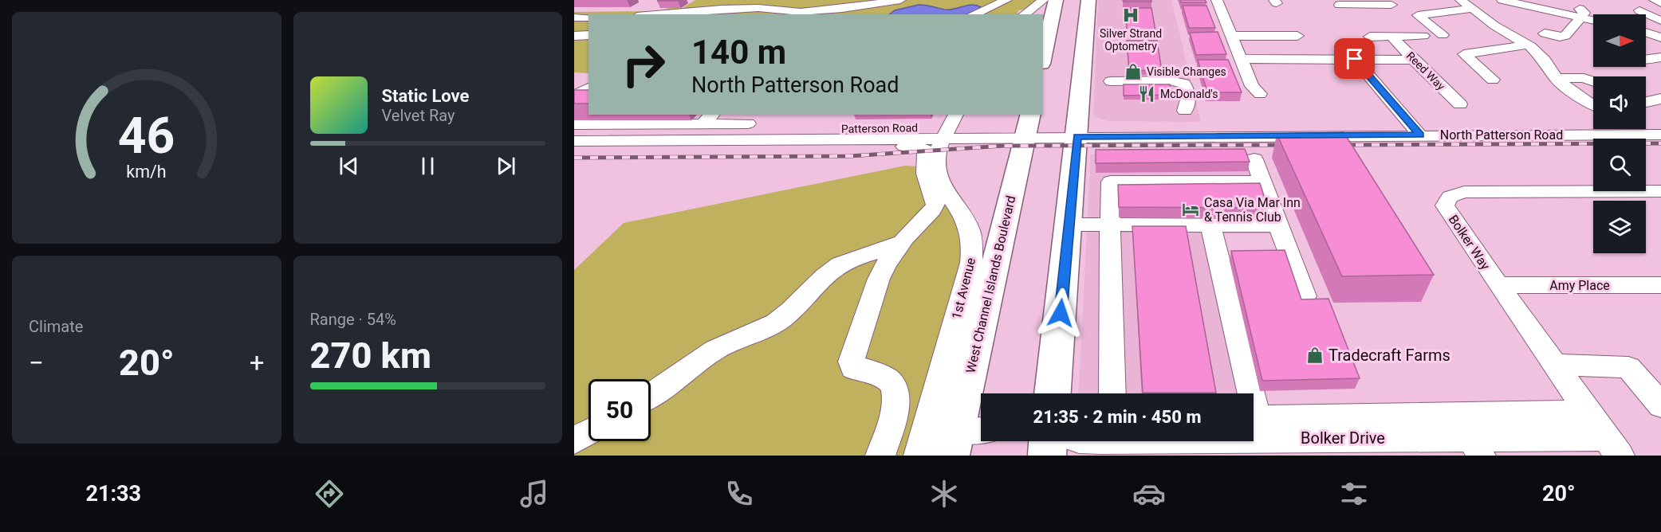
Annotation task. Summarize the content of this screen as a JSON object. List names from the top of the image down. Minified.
{"streets":{"main road":["West Channel Islands Boulevard"],"street":["Reed Way","Patterson Road","North Patterson Road","Bolker Way","Amy Place","1st Avenue","Bolker Drive"]},"crossings":[["Patterson Road","North Patterson Road"],["Patterson Road","West Channel Islands Boulevard"],["Patterson Road","1st Avenue"],["North Patterson Road","West Channel Islands Boulevard"],["Bolker Way","Amy Place"],["Bolker Way","Bolker Drive"]],"places":{"hospital":["Silver Strand Optometry"],"shop":["Visible Changes","Tradecraft Farms"],"restaurant":["McDonald's"],"hotel":["Casa Via Mar Inn & Tennis Club"]},"north":"right","page":{"turn":["140 m","North Patterson Road"],"song":["Static Love","Velvet Ray"],"tile":["Climate",["Range · 54%","270 km"]],"heat":["−","20°","+"],"limit":"50","trip":"21:35 · 2 min · 450 m","tabs":["21:33","20°"],"gauge":["46","km/h"]}}
